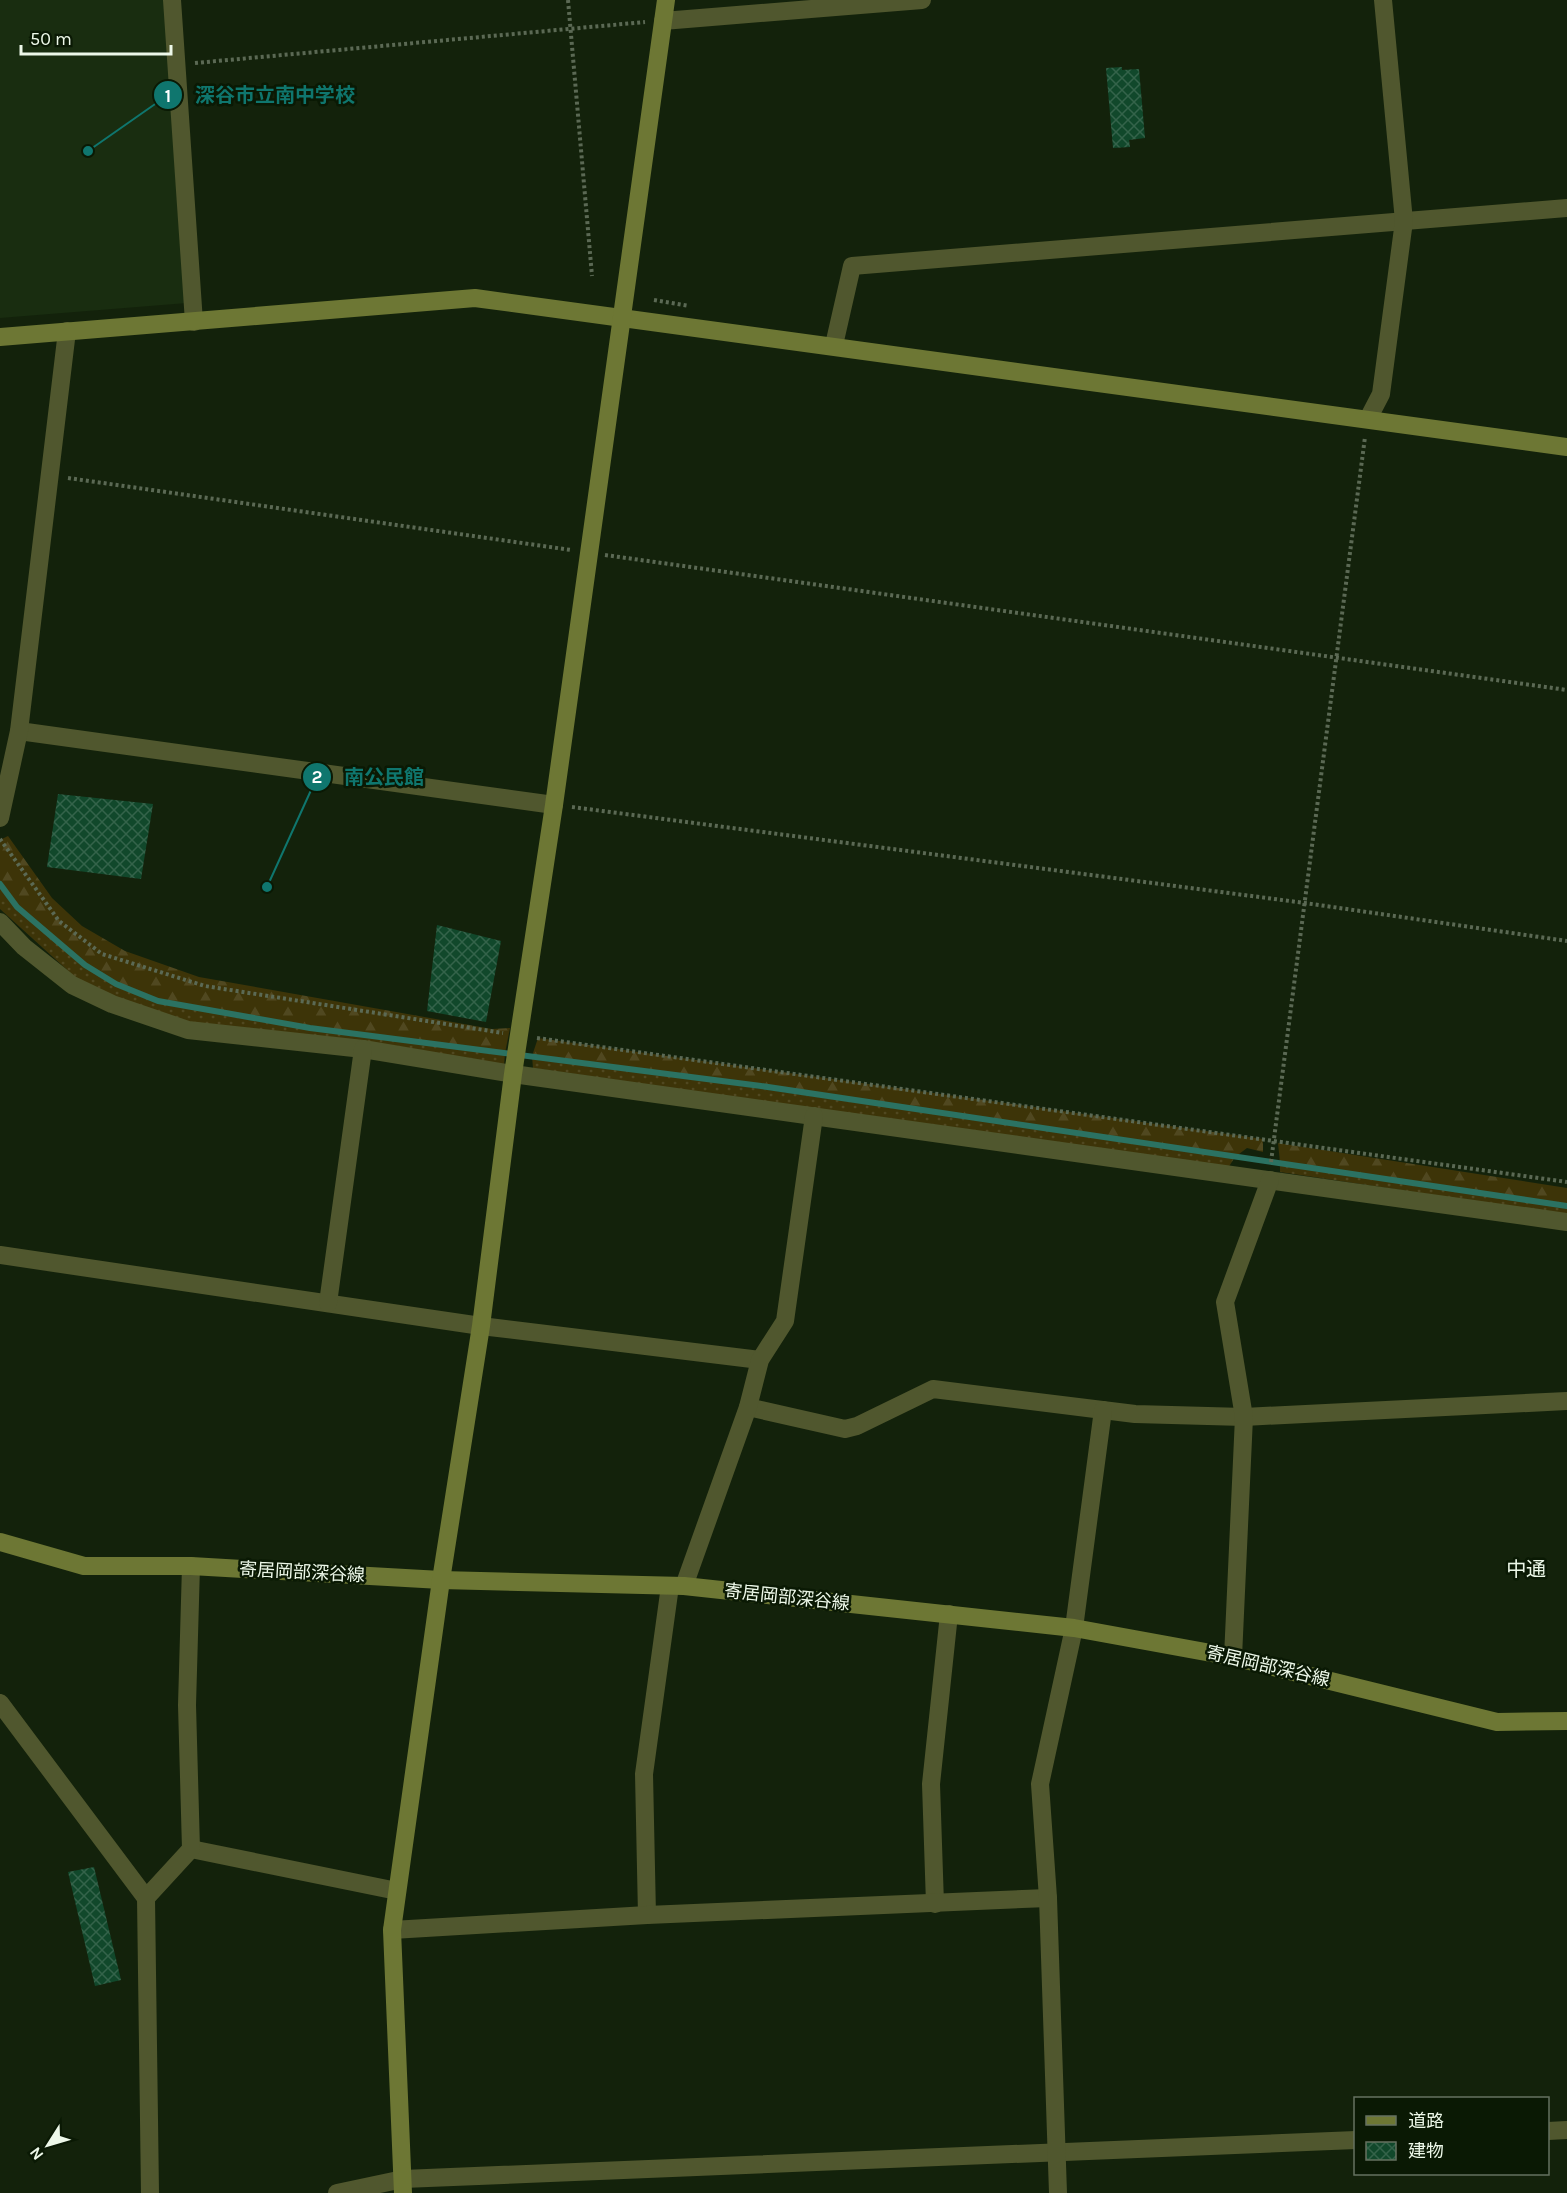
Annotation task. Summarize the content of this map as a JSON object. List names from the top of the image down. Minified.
{"streets":{"street":["寄居岡部深谷線"]},"districts":["中通"],"places":["深谷市立南中学校","南公民館"],"legend":["道路","建物"],"scale_bar":"50 m","north":"bottom left"}
